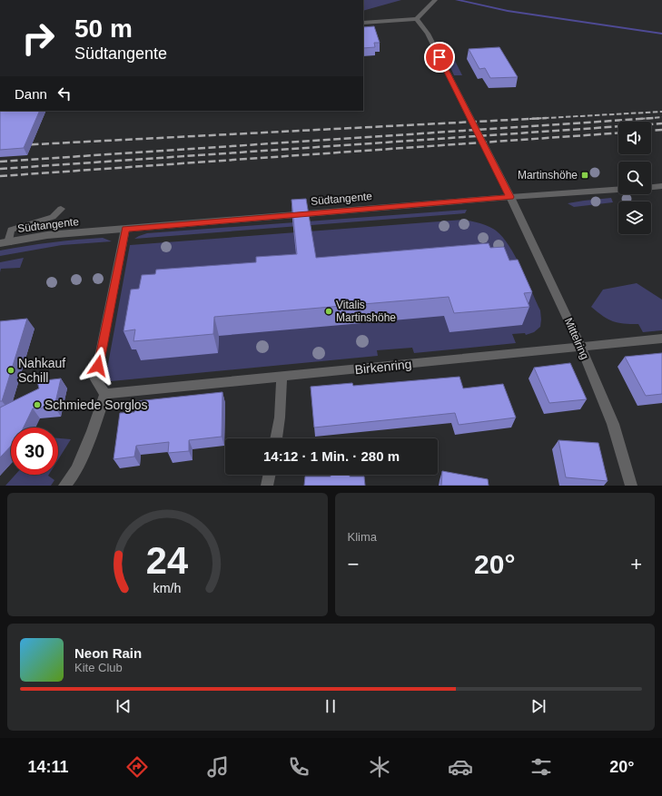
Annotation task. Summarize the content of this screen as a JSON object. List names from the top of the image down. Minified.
{"streets":{"street":["Südtangente","Mittelring","Birkenring"]},"crossings":[["Südtangente","Mittelring"],["Mittelring","Birkenring"]],"places":{"transit":["Martinshöhe"],"other":["Vitalis Martinshöhe","Nahkauf Schill","Schmiede Sorglos"]},"page":{"turn":["50 m","Südtangente"],"then":"Dann","limit":"30","trip":"14:12 · 1 Min. · 280 m","tile":"Klima","heat":["−","20°","+"],"song":["Neon Rain","Kite Club"],"tabs":["14:11","20°"],"gauge":["24","km/h"]}}
